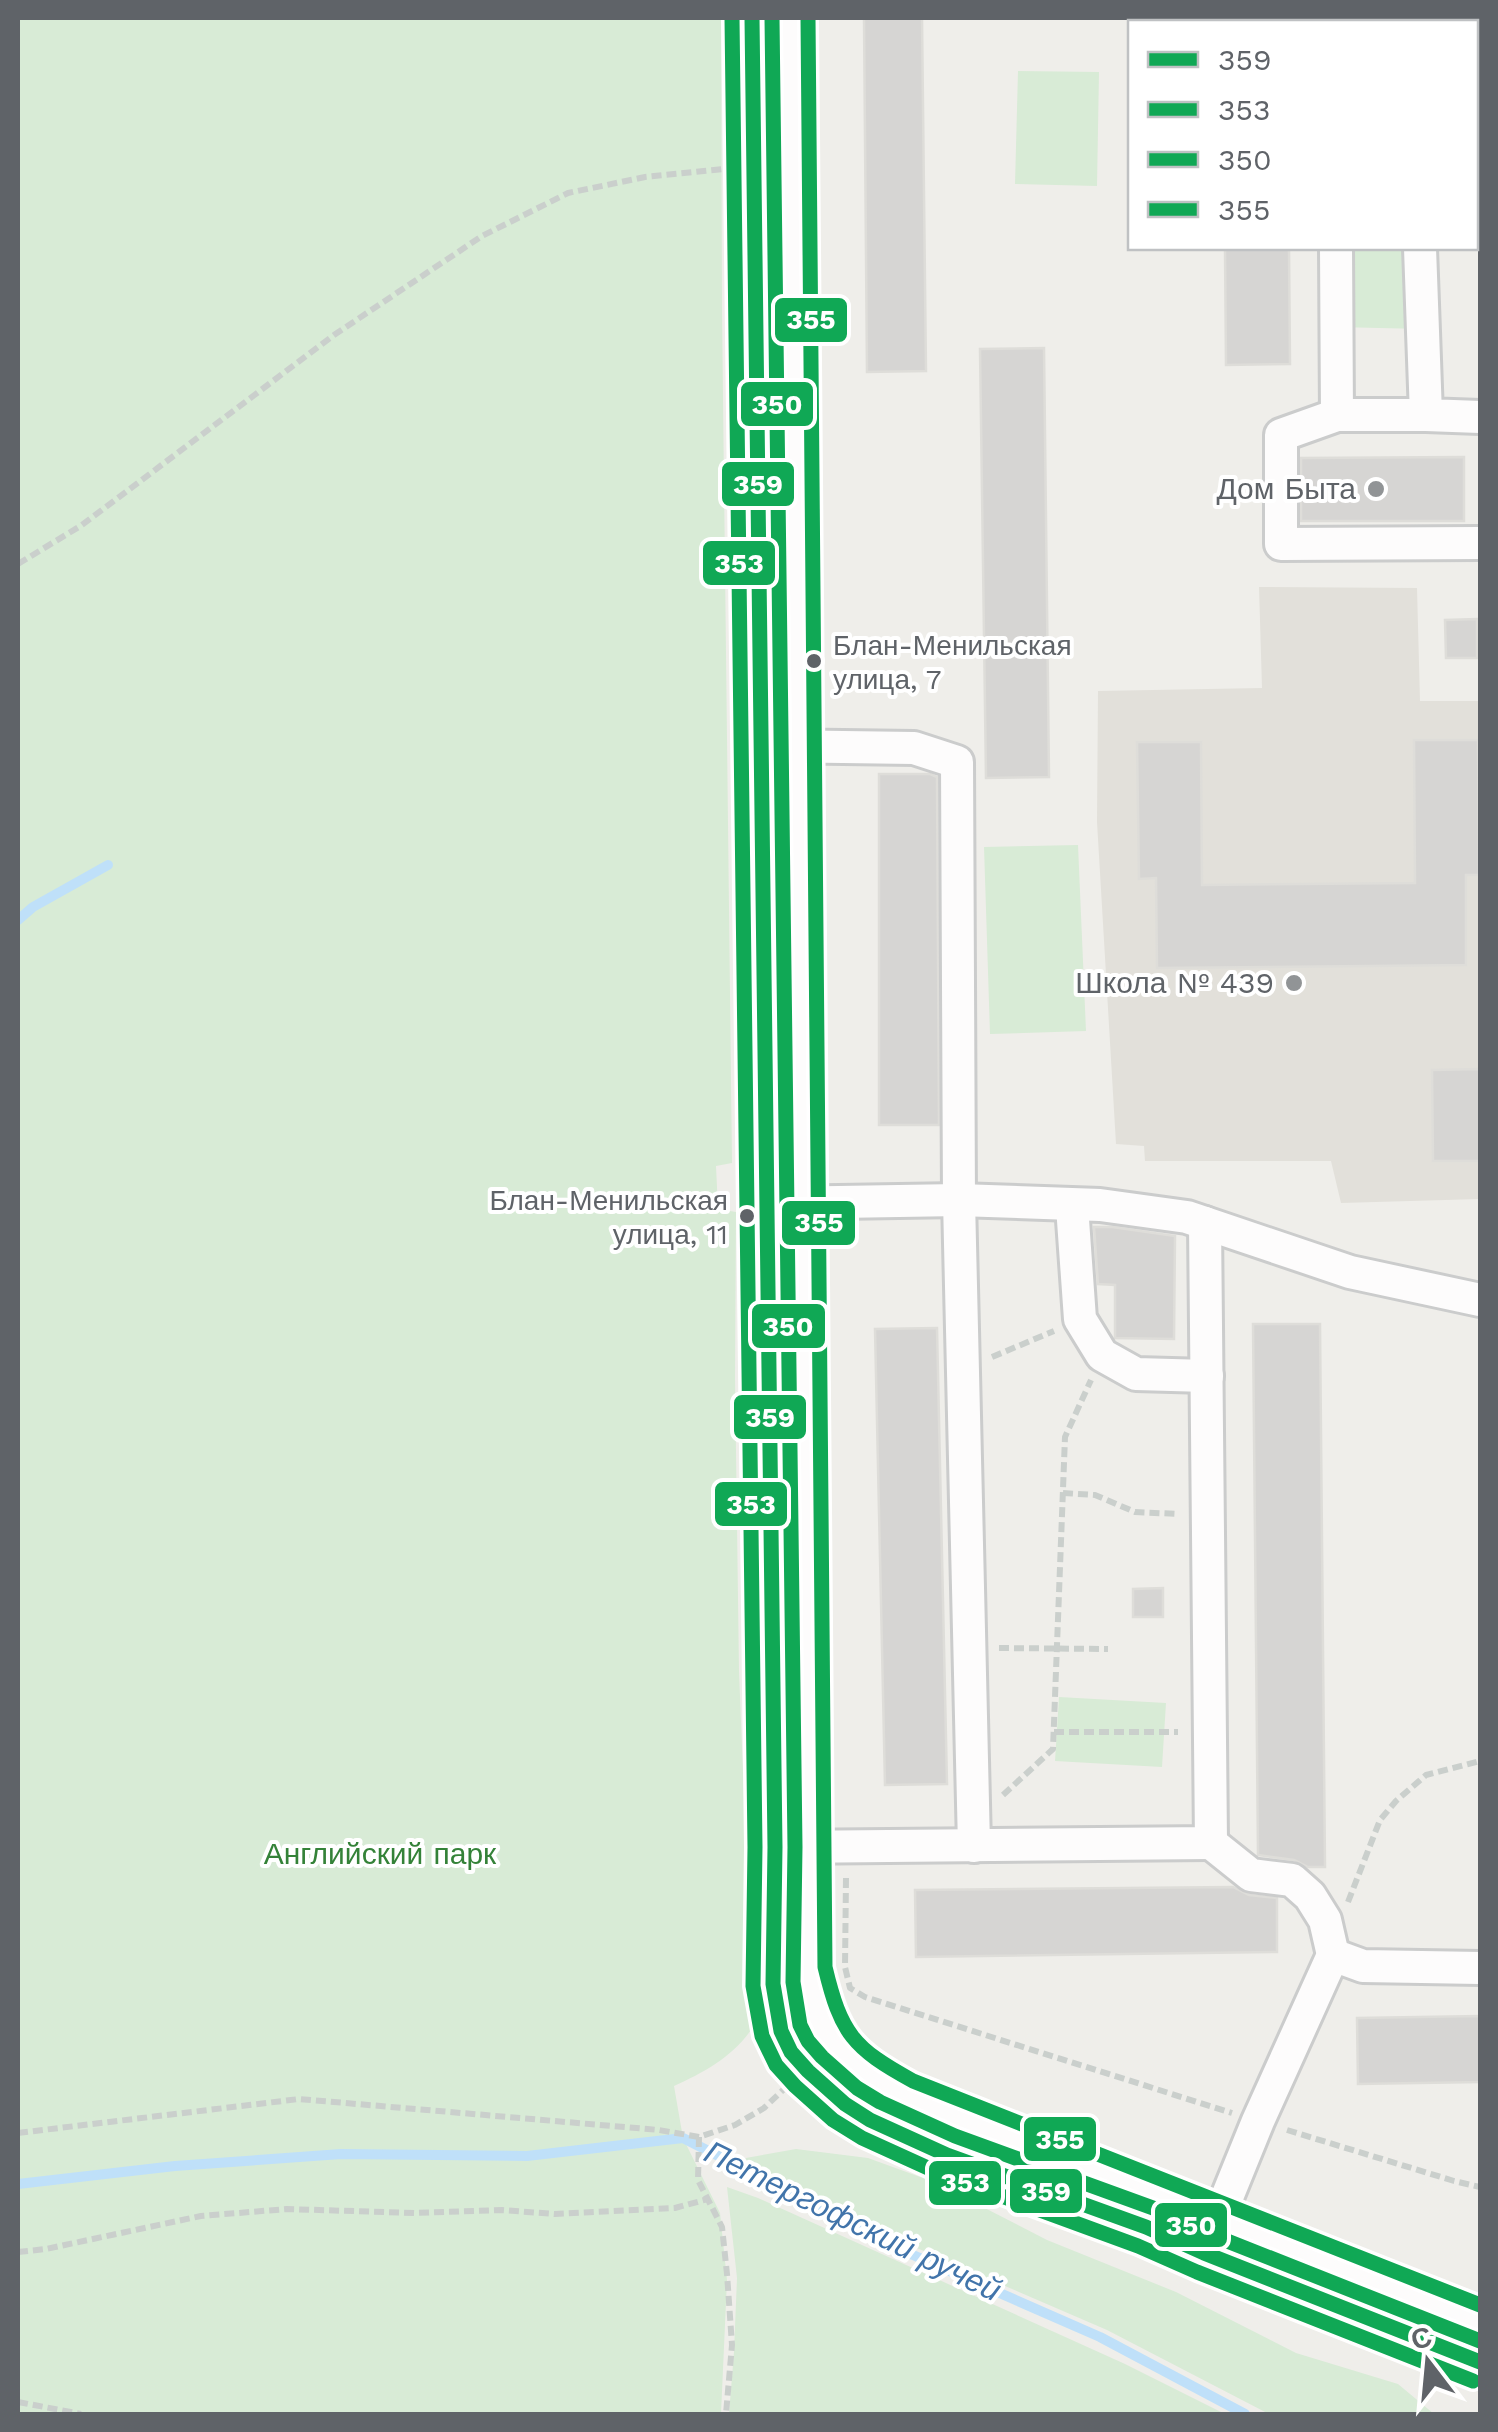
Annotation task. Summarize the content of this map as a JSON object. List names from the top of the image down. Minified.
{"water":["Петергофский ручей"],"parks":["Английский парк"],"places":["Дом Быта","Блан-Менильская улица, 7","Школа № 439","Блан-Менильская улица, 11"],"lines":["transit line 359","transit line 353","transit line 350","transit line 355"],"legend":["359","353","350","355"],"north":"top"}
